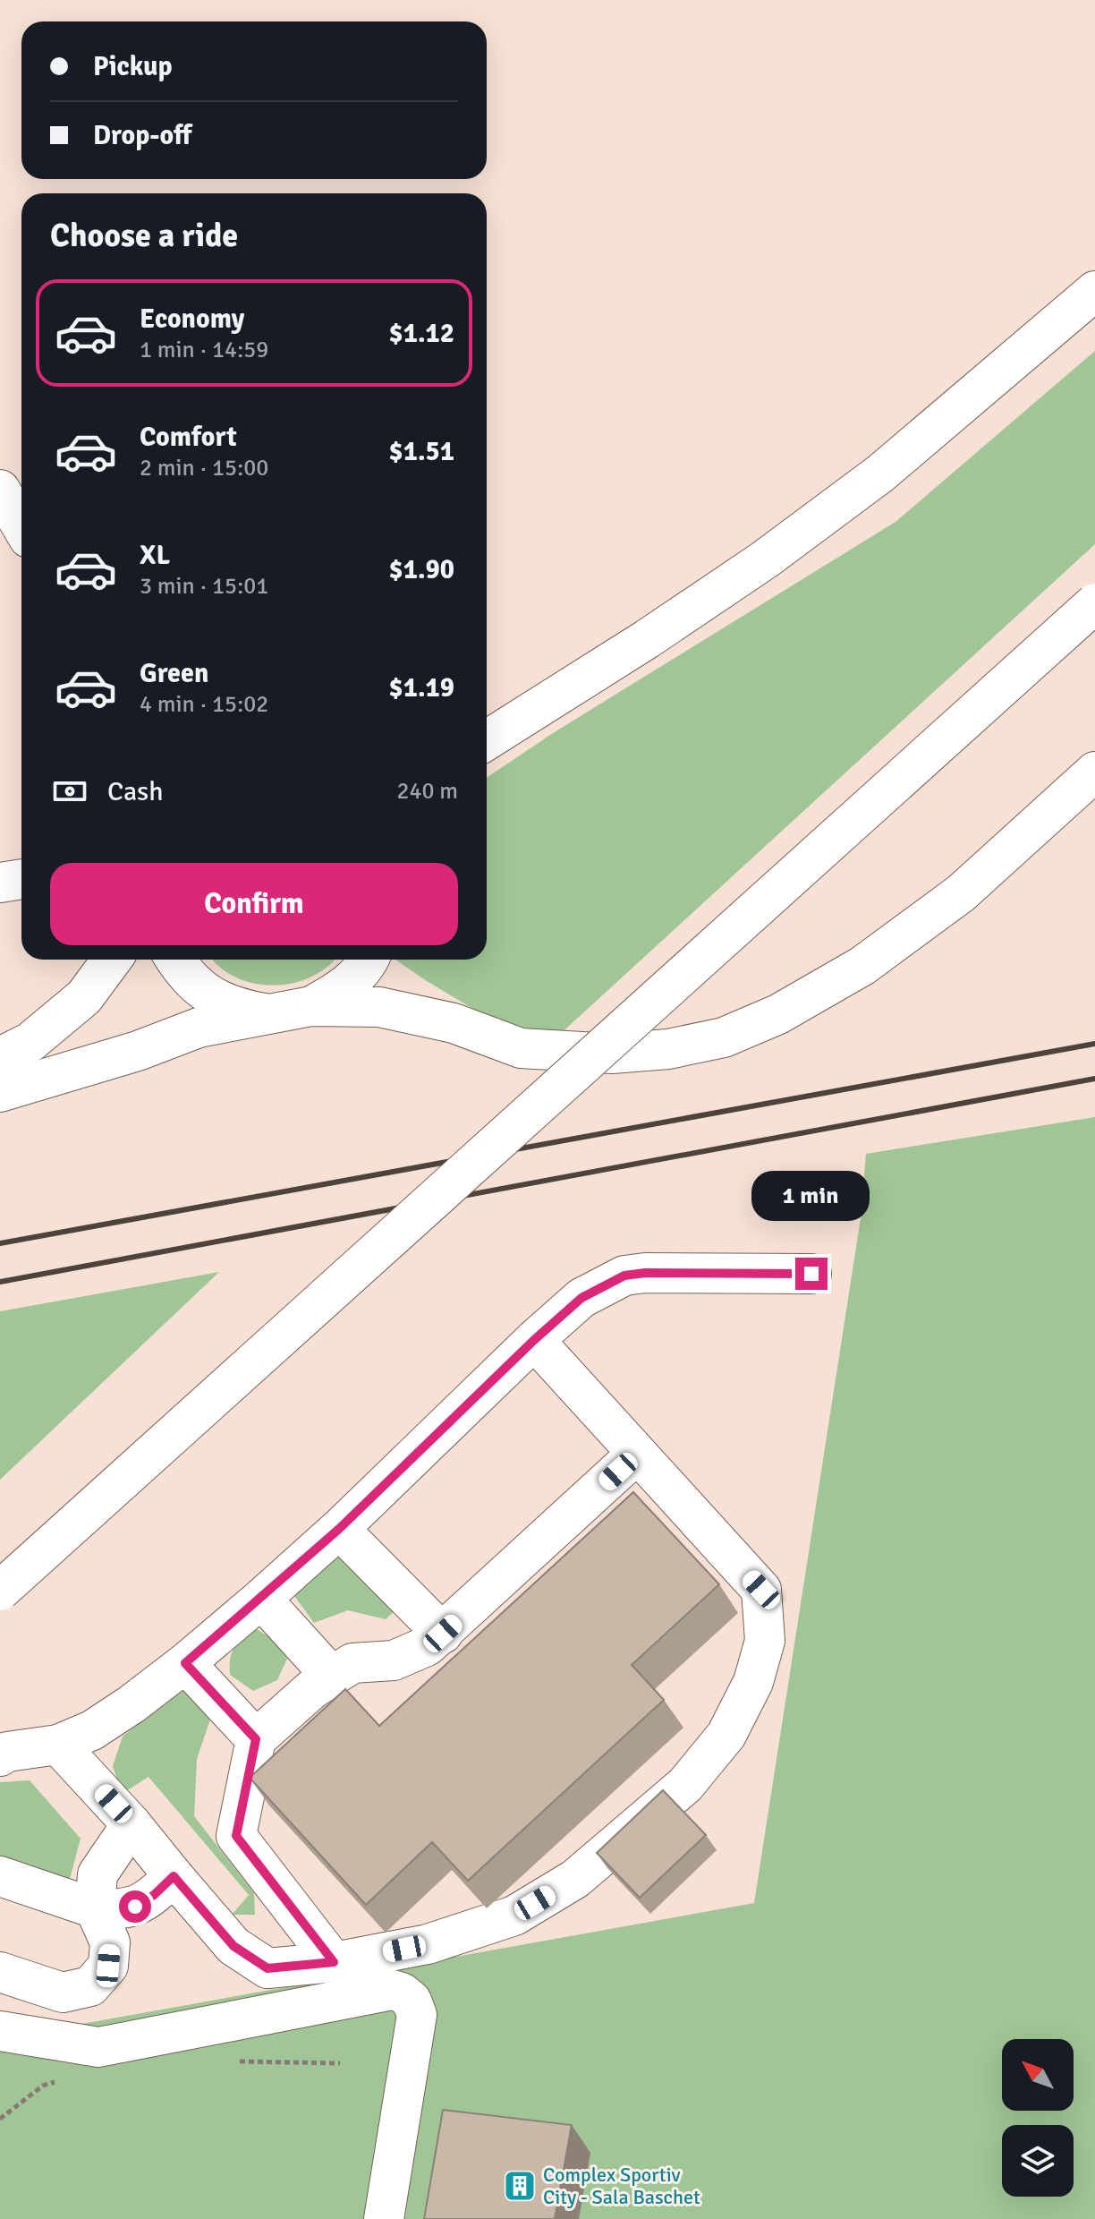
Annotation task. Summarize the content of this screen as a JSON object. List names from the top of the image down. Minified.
{"places":{"building":["Complex Sportiv City - Sala Baschet"]},"north":"top left","page":{"banner":["Pickup","Drop-off"],"heading":"Choose a ride","list":[{"name":"Economy","note":"1 min · 14:59","value":"$1.12"},{"name":"Comfort","note":"2 min · 15:00","value":"$1.51"},{"name":"XL","note":"3 min · 15:01","value":"$1.90"},{"name":"Green","note":"4 min · 15:02","value":"$1.19"}],"pay":["Cash","240 m"],"buttons":"Confirm","bubble":"1 min"}}
